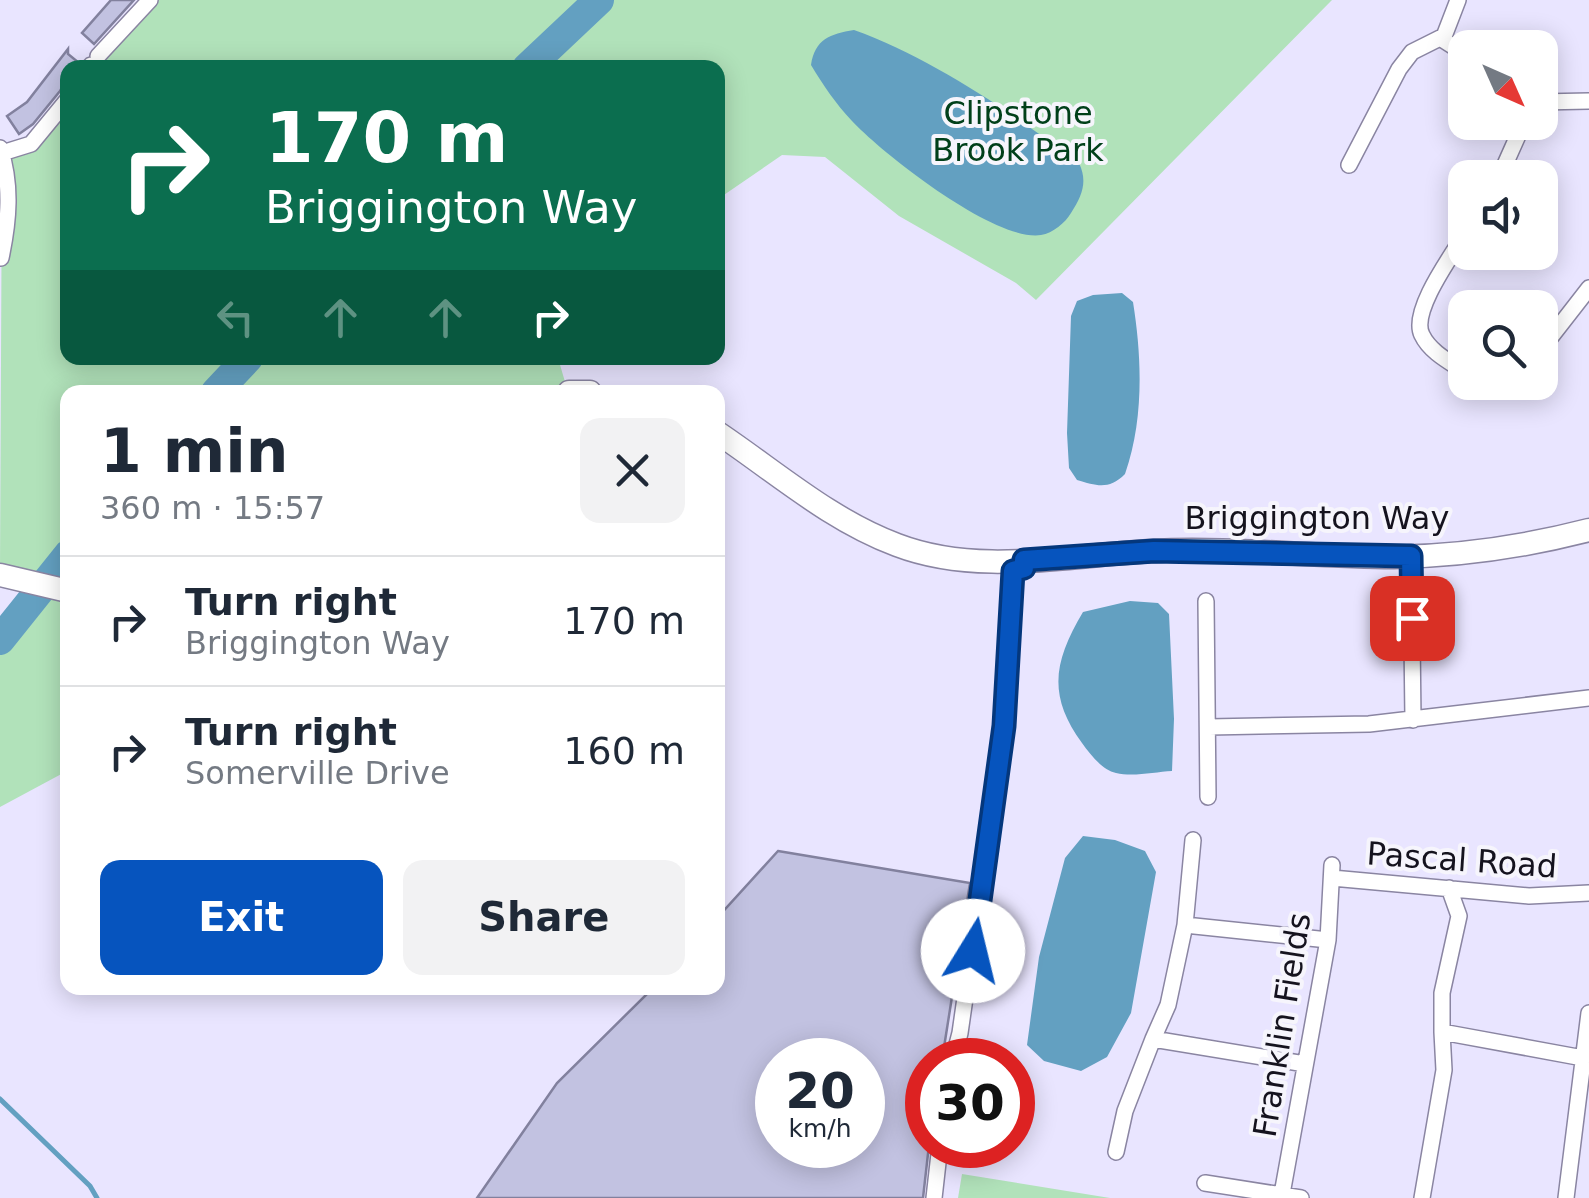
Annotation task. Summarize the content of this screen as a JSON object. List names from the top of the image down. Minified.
{"streets":{"street":["Briggington Way","Pascal Road","Franklin Fields"]},"crossings":[["Pascal Road","Franklin Fields"]],"parks":["Clipstone Brook Park"],"north":"bottom right","page":{"turn":["170 m","Briggington Way"],"heading":["1 min","360 m · 15:57"],"list":[{"name":"Turn right","note":"Briggington Way","value":"170 m"},{"name":"Turn right","note":"Somerville Drive","value":"160 m"}],"buttons":["Exit","Share"],"speed":"20 km/h","limit":"30"}}
